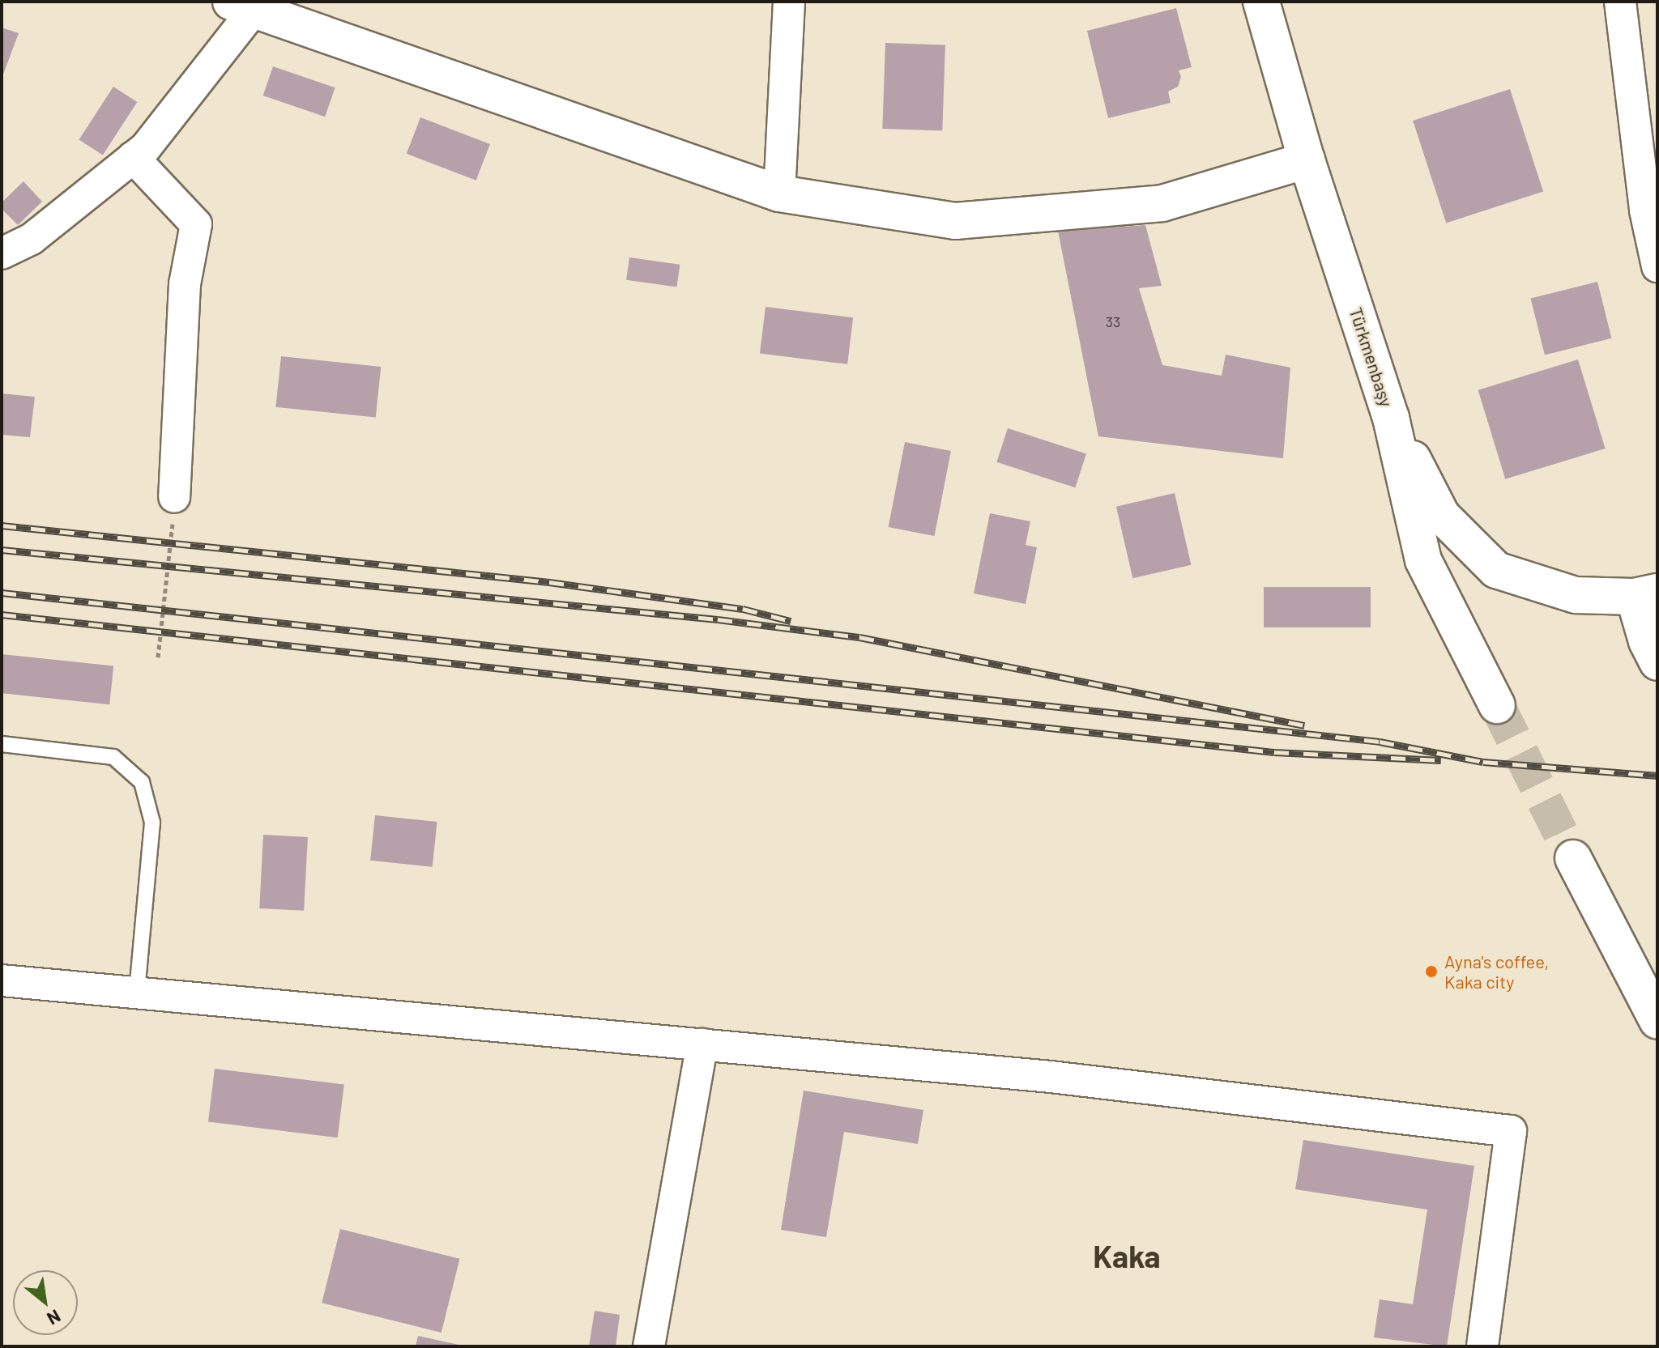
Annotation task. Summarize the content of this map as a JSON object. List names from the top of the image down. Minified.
{"streets":{"street":["Türkmenbaşy"]},"districts":["Kaka"],"places":["Ayna's coffee, Kaka city"],"house_numbers":["33"],"north":"bottom right"}
